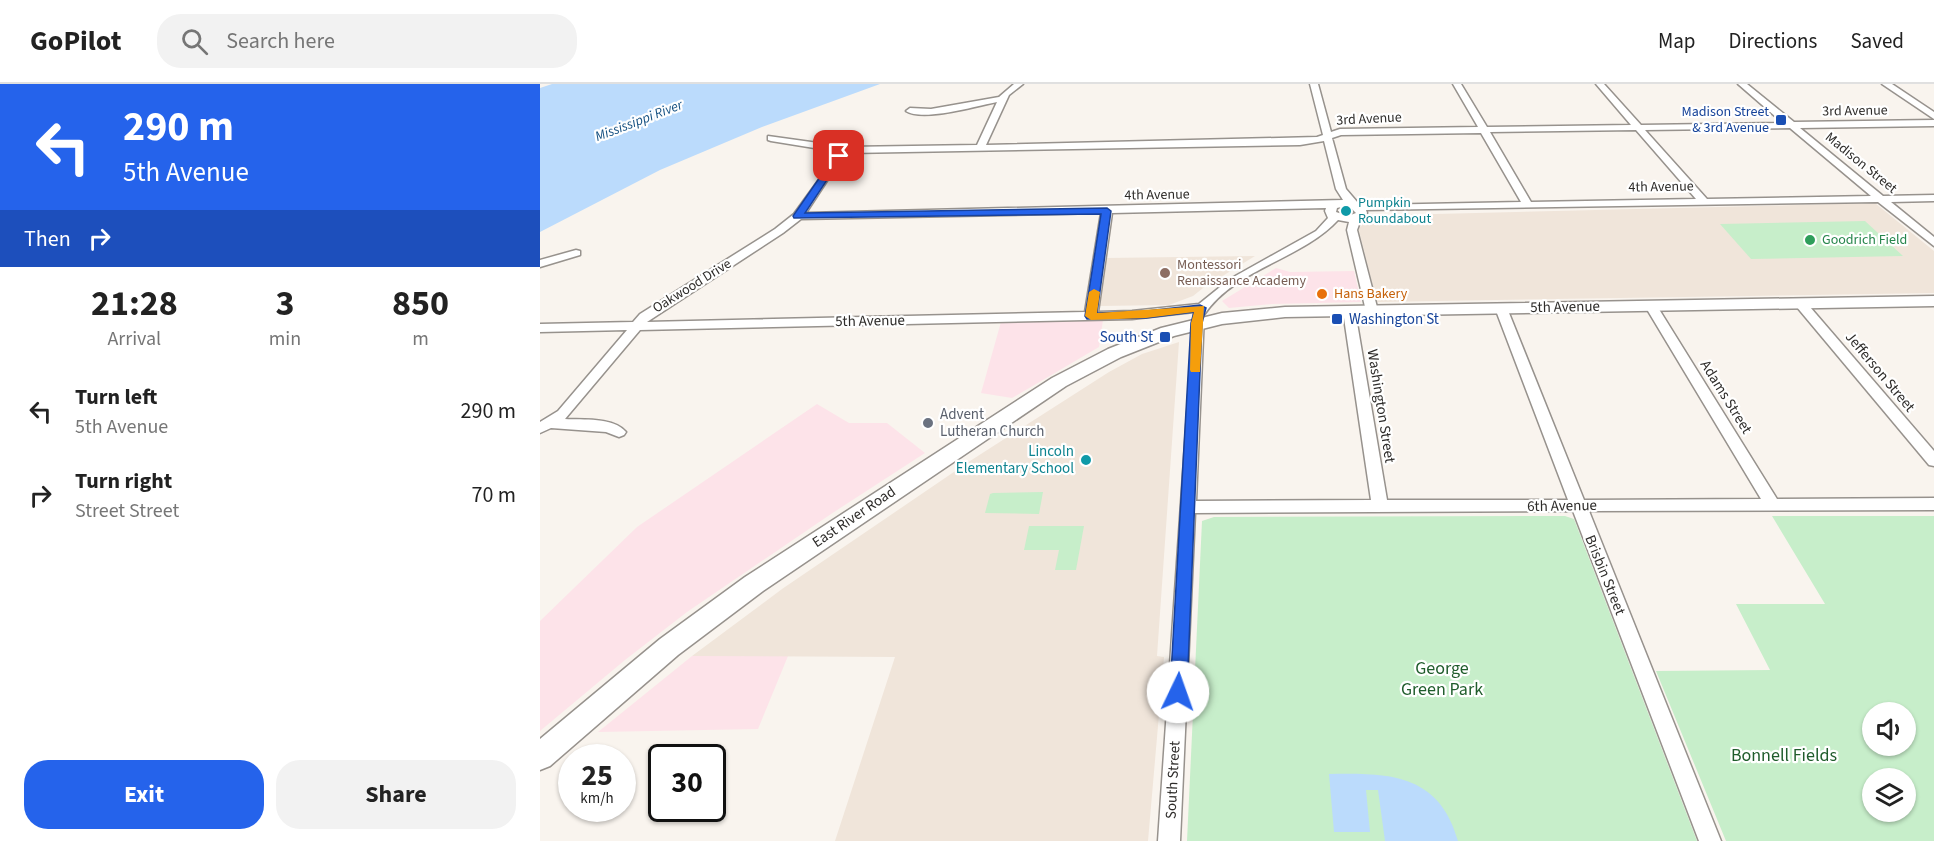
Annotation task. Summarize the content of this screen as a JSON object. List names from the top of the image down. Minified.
{"streets":{"main road":["5th Avenue","East River Road"],"street":["3rd Avenue","Madison Street","4th Avenue","Oakwood Drive","Jefferson Street","Adams Street","Washington Street","6th Avenue","Brisbin Street","South Street"]},"crossings":[["3rd Avenue","Madison Street"],["3rd Avenue","Oakwood Drive"],["Madison Street","4th Avenue"],["4th Avenue","Oakwood Drive"],["4th Avenue","5th Avenue"],["4th Avenue","East River Road"],["4th Avenue","South Street"],["Oakwood Drive","5th Avenue"],["5th Avenue","Jefferson Street"],["5th Avenue","Adams Street"],["5th Avenue","Washington Street"],["5th Avenue","East River Road"],["5th Avenue","Brisbin Street"],["5th Avenue","South Street"],["Adams Street","6th Avenue"],["Washington Street","6th Avenue"],["6th Avenue","Brisbin Street"],["6th Avenue","South Street"],["East River Road","South Street"]],"water":["Mississippi River"],"parks":["George Green Park","Bonnell Fields"],"places":{"transit":["Madison Street & 3rd Avenue","Washington St","South St"],"other":["Pumpkin Roundabout","Goodrich Field","Montessori Renaissance Academy","Hans Bakery","Advent Lutheran Church","Lincoln Elementary School"]},"page":{"header":"GoPilot","search":"Search here","nav":["Map","Directions","Saved"],"turn":["290 m","5th Avenue"],"then":"Then","eta":["21:28","Arrival","3","min","850","m"],"list":[{"name":"Turn left","note":"5th Avenue","value":"290 m"},{"name":"Turn right","note":"Street Street","value":"70 m"}],"speed":"25 km/h","limit":"30","buttons":["Exit","Share"]}}
